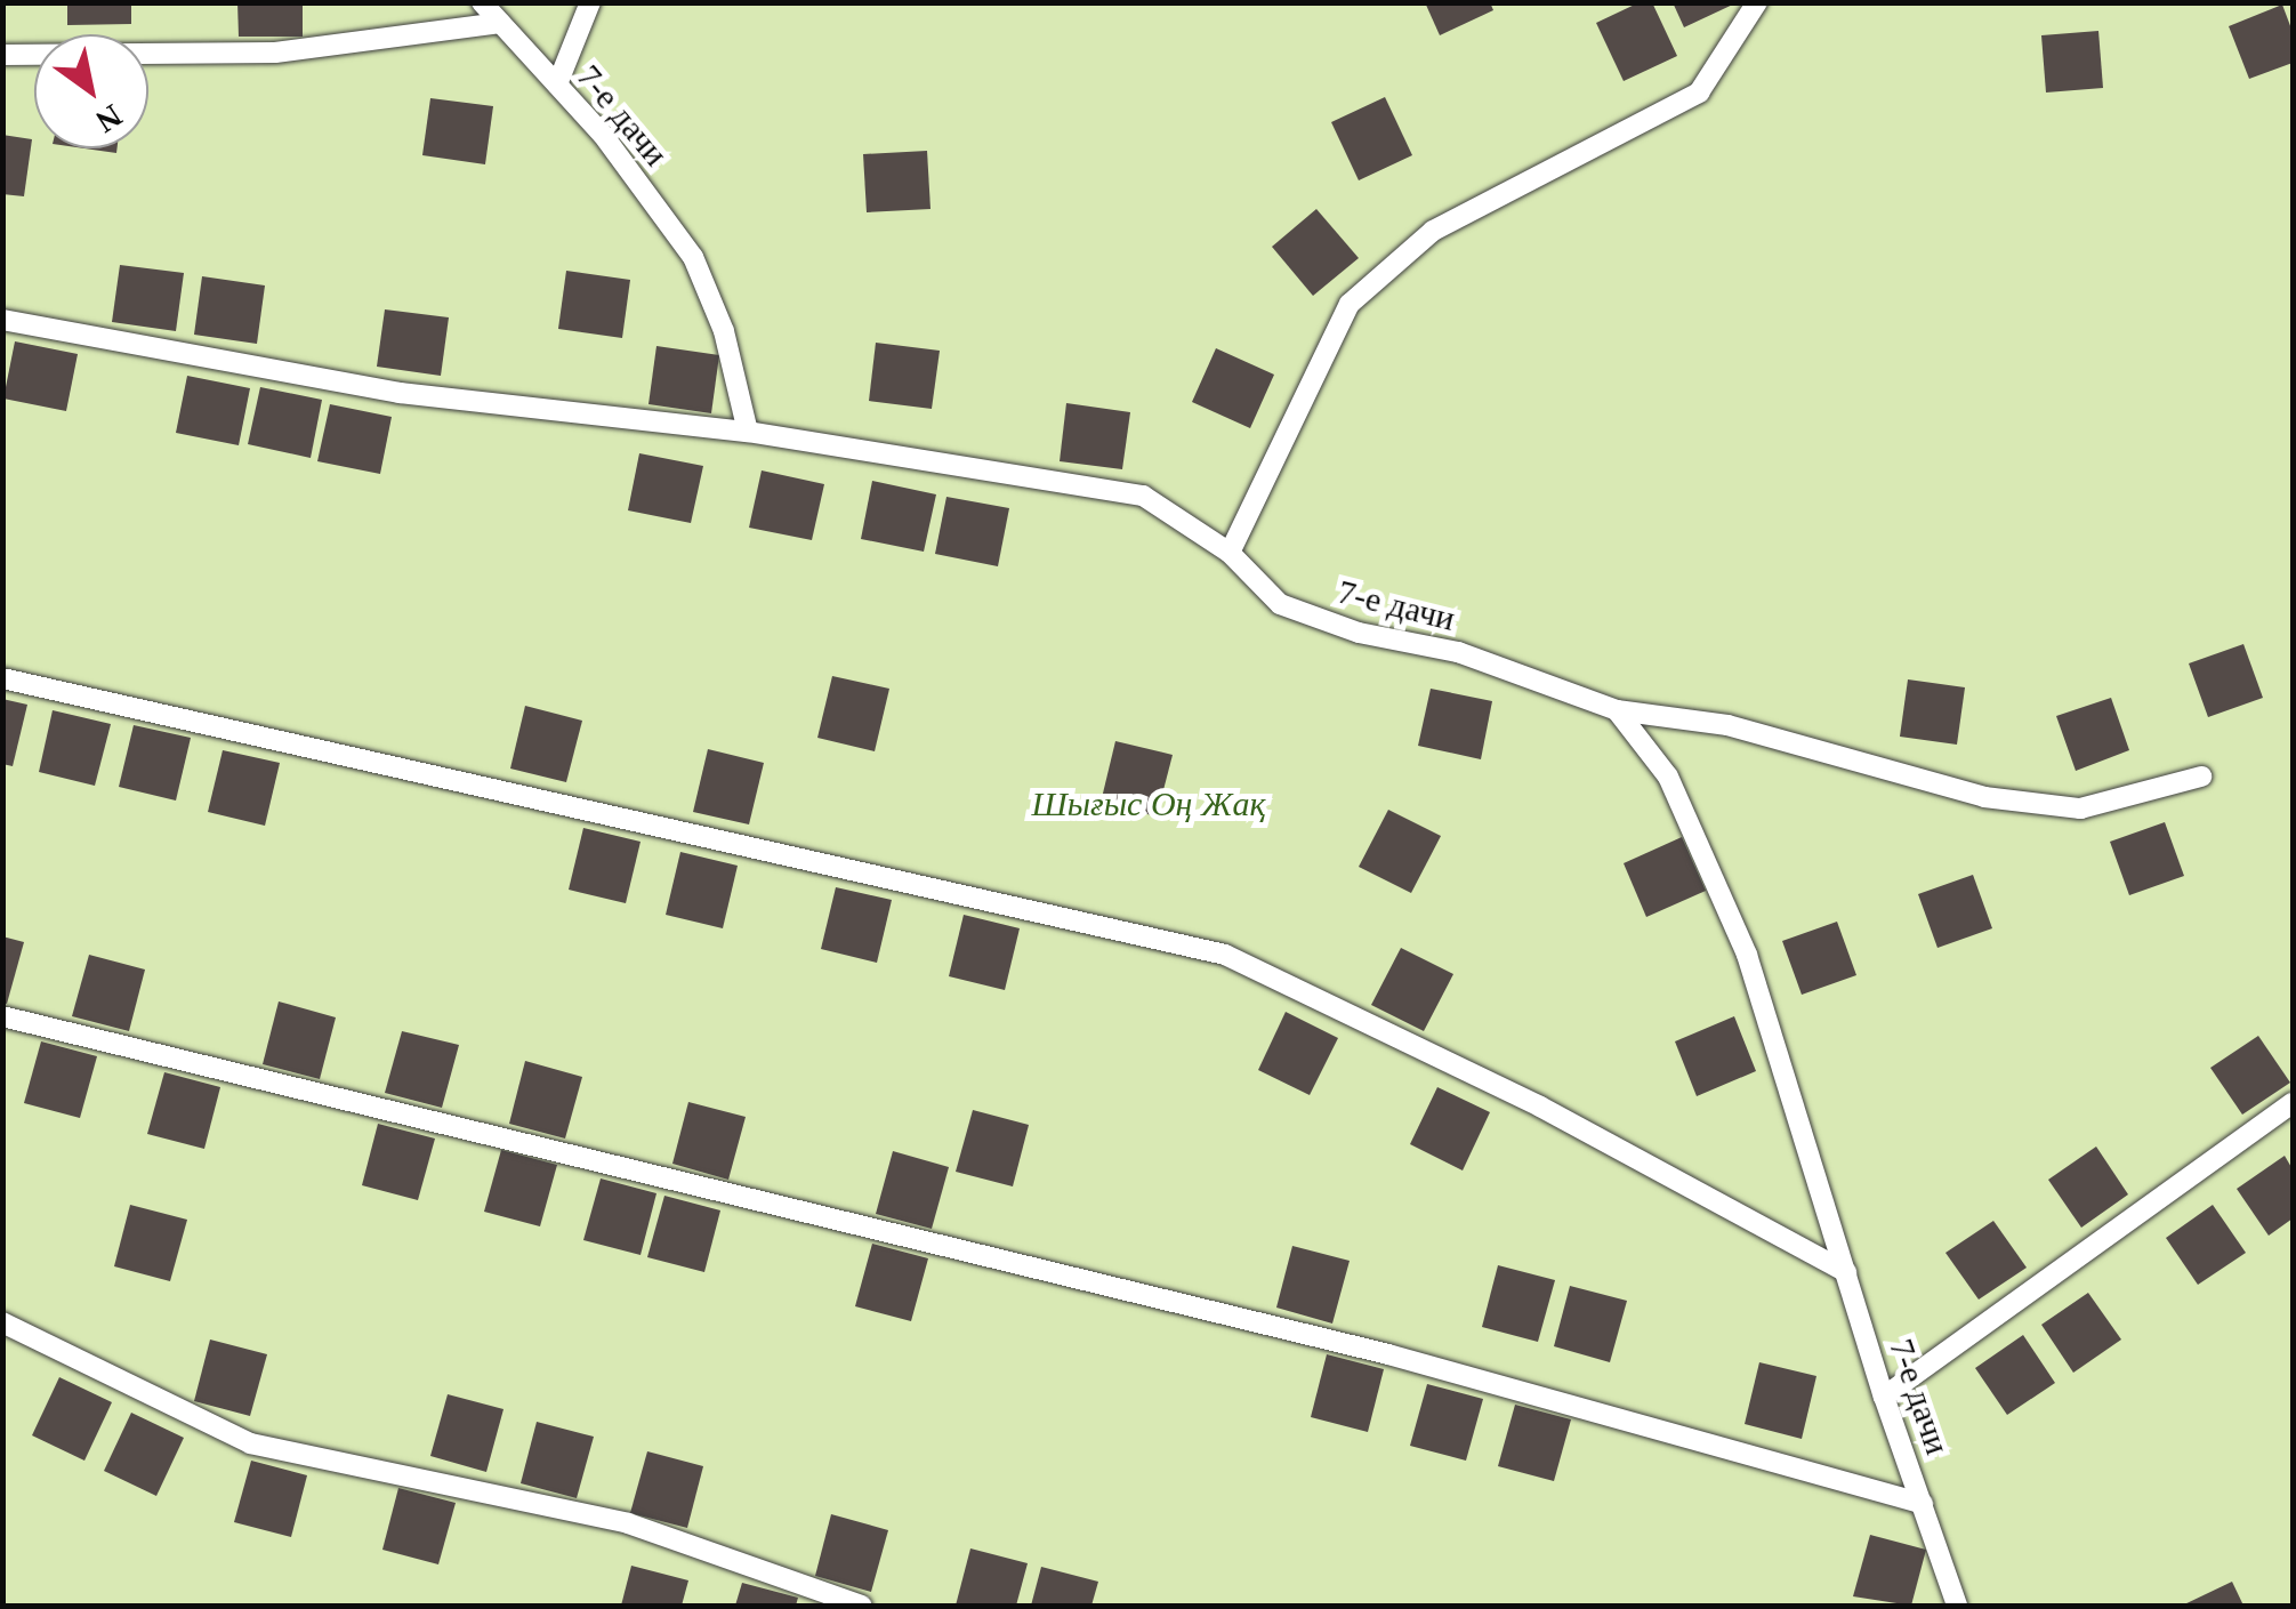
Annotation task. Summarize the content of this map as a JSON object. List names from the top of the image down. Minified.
{"streets":{"lane":["7-е дачи"]},"parks":["Шығыс Оң Жақ"],"north":"bottom right"}
